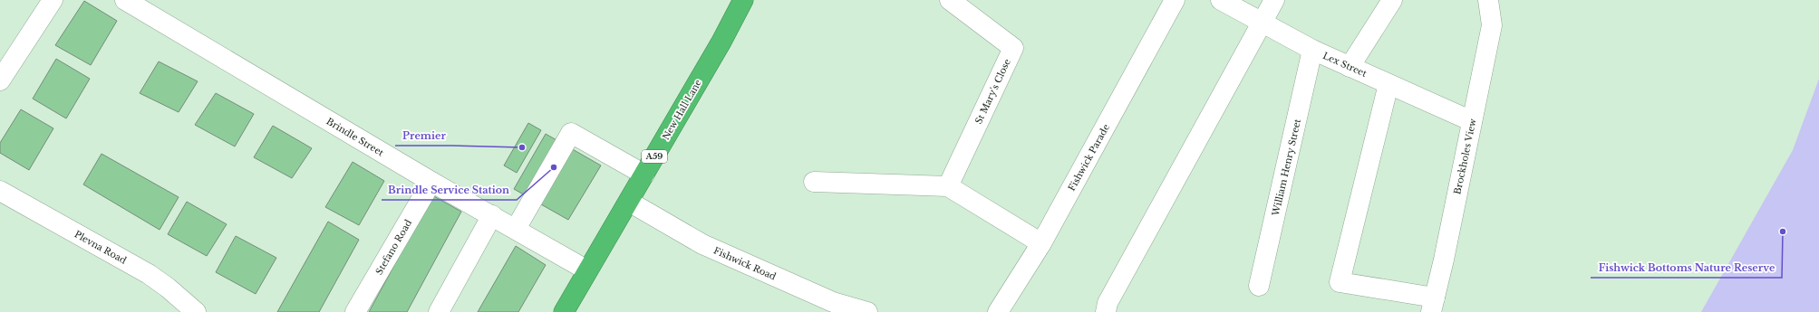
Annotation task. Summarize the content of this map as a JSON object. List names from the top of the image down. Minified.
{"streets":{"highway":["New Hall Lane","A59"],"street":["Lex Street","St Mary's Close","Brindle Street","Brockholes View","Fishwick Parade","William Henry Street","Plevna Road","Stefano Road","Fishwick Road"]},"crossings":[["Lex Street","Brockholes View"],["Lex Street","William Henry Street"],["New Hall Lane","Brindle Street"],["New Hall Lane","Fishwick Road"],["Brindle Street","Stefano Road"]],"places":["Premier","Brindle Service Station","Fishwick Bottoms Nature Reserve"]}
